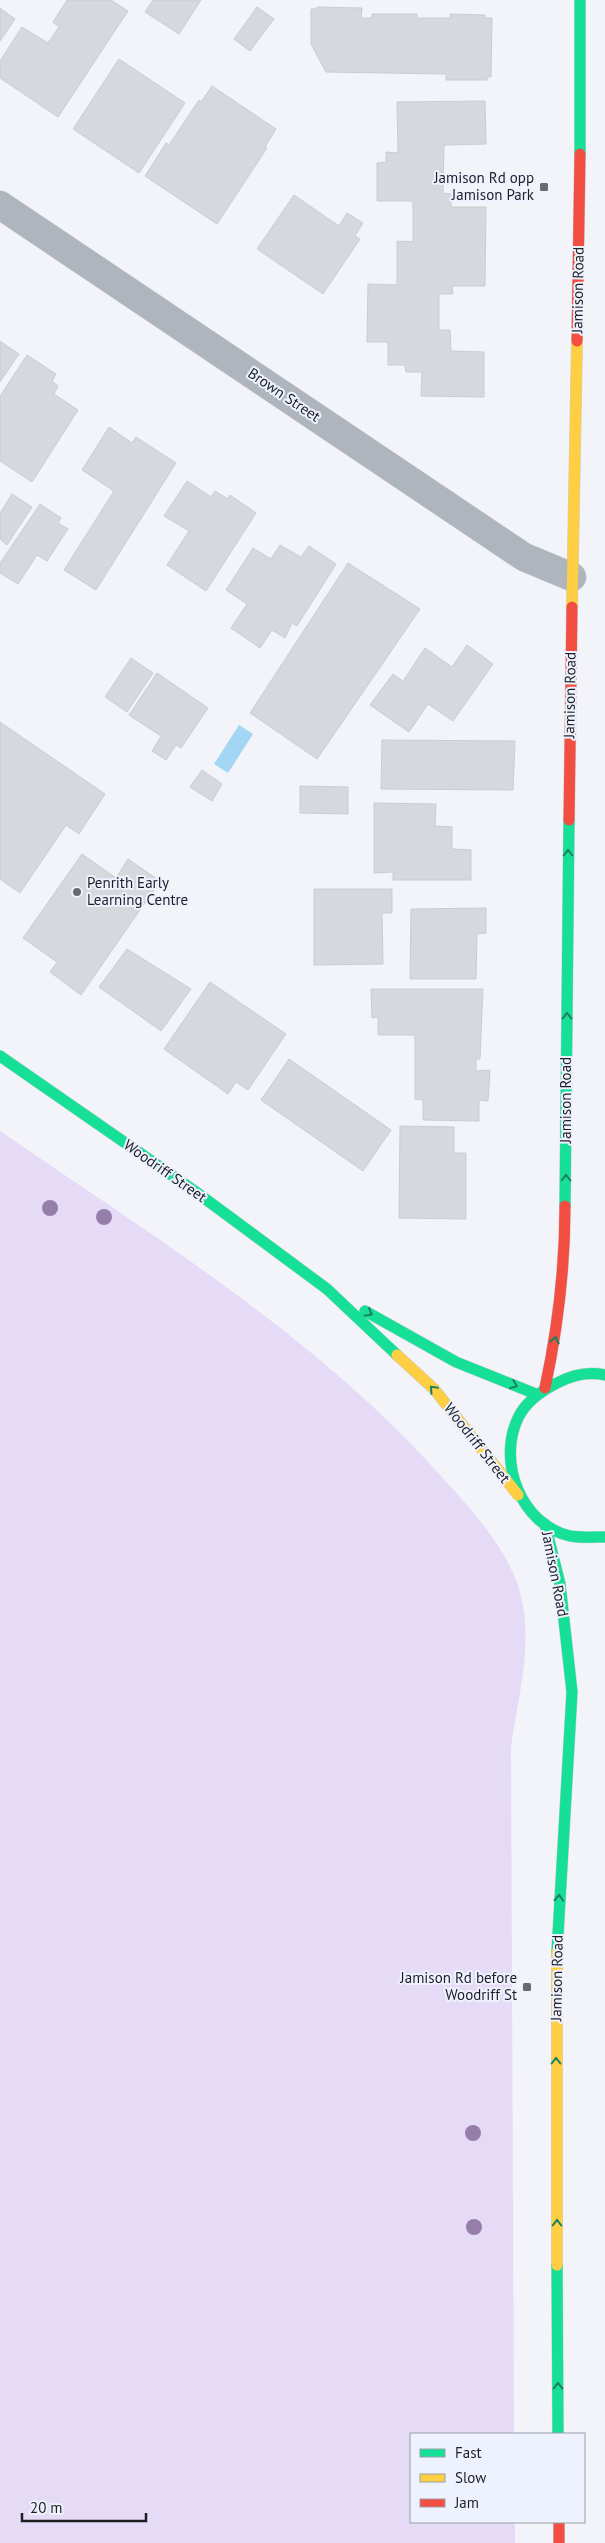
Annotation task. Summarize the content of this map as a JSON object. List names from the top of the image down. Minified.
{"streets":{"main road":["Jamison Road","Woodriff Street"],"street":["Brown Street"]},"crossings":[["Jamison Road","Brown Street"],["Jamison Road","Woodriff Street"]],"one_way":["Jamison Road"],"places":{"transit":["Jamison Rd opp Jamison Park","Jamison Rd before Woodriff St"],"other":["Penrith Early Learning Centre"]},"legend":["Fast","Slow","Jam"],"scale_bar":"20 m"}
